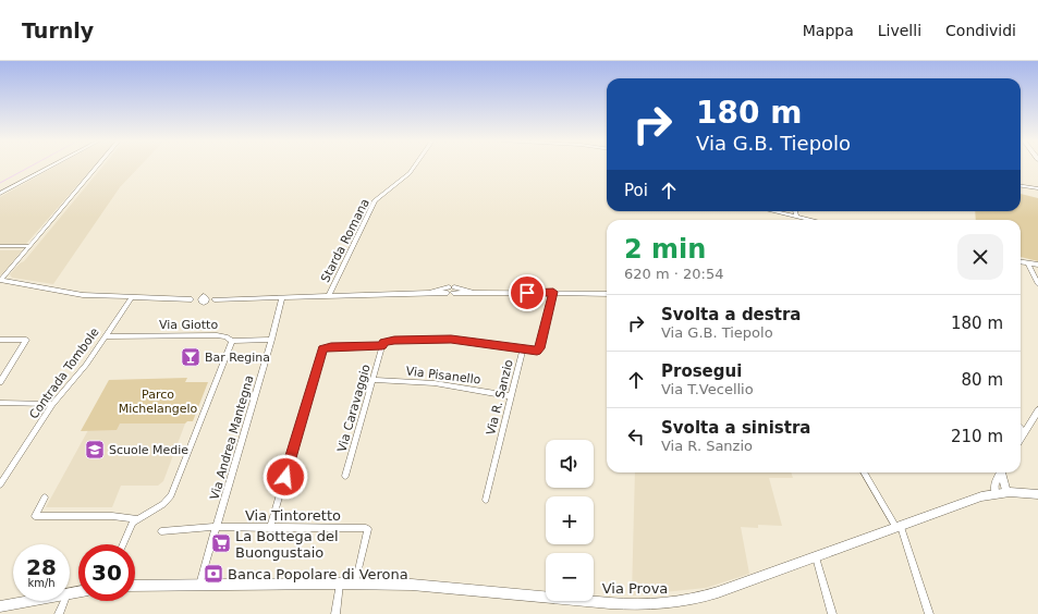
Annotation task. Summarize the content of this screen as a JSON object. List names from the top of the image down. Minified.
{"streets":{"main road":["Via Prova"],"street":["Starda Romana","Via Giotto","Contrada Tombole","Via Pisanello","Via R. Sanzio","Via Caravaggio","Via Andrea Mantegna","Via Tintoretto"]},"crossings":[["Via Giotto","Contrada Tombole"],["Via Giotto","Via Andrea Mantegna"],["Via Pisanello","Via R. Sanzio"],["Via Pisanello","Via Caravaggio"],["Via Andrea Mantegna","Via Tintoretto"],["Via Andrea Mantegna","Via Prova"],["Via Tintoretto","Via Prova"]],"parks":["Parco Michelangelo"],"places":{"bar":["Bar Regina"],"school or university":["Scuole Medie"],"supermarket":["La Bottega del Buongustaio"],"bank":["Banca Popolare di Verona"]},"page":{"header":"Turnly","nav":["Mappa","Livelli","Condividi"],"turn":["180 m","Via G.B. Tiepolo"],"then":"Poi","heading":["2 min","620 m · 20:54"],"list":[{"name":"Svolta a destra","note":"Via G.B. Tiepolo","value":"180 m"},{"name":"Prosegui","note":"Via T.Vecellio","value":"80 m"},{"name":"Svolta a sinistra","note":"Via R. Sanzio","value":"210 m"}],"map_buttons":["+","−"],"speed":"28 km/h","limit":"30"}}
